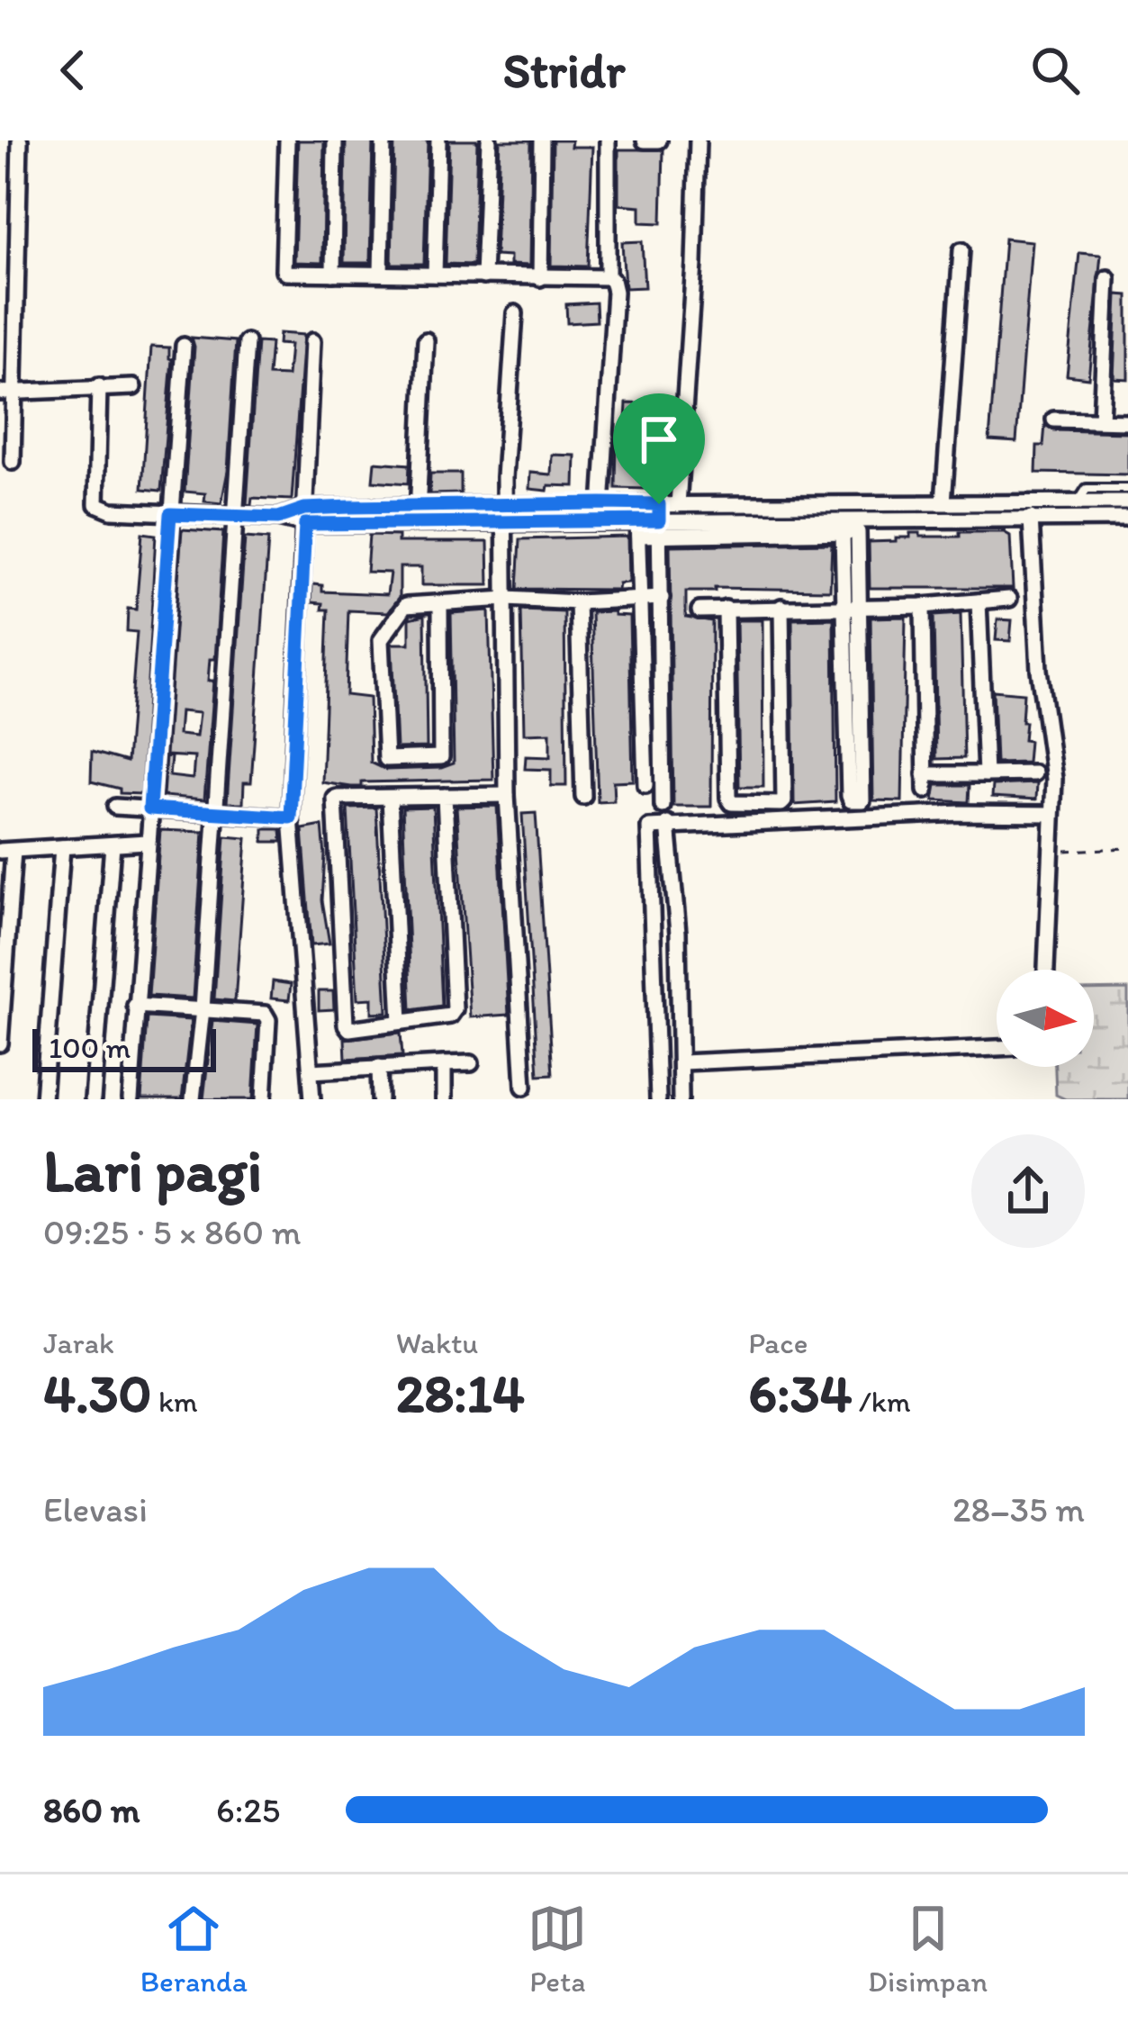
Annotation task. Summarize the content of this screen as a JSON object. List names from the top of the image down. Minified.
{"scale_bar":"100 m","north":"right","page":{"header":"Stridr","scale":"100 m","heading":["Lari pagi","09:25 · 5 × 860 m"],"stats":[["Jarak","4.30 km"],["Waktu","28:14"],["Pace","6:34 /km"]],"chart":["Elevasi","28–35 m"],"list":[{"name":"860 m","note":"6:25"}],"tabs":["Beranda","Peta","Disimpan"]}}
